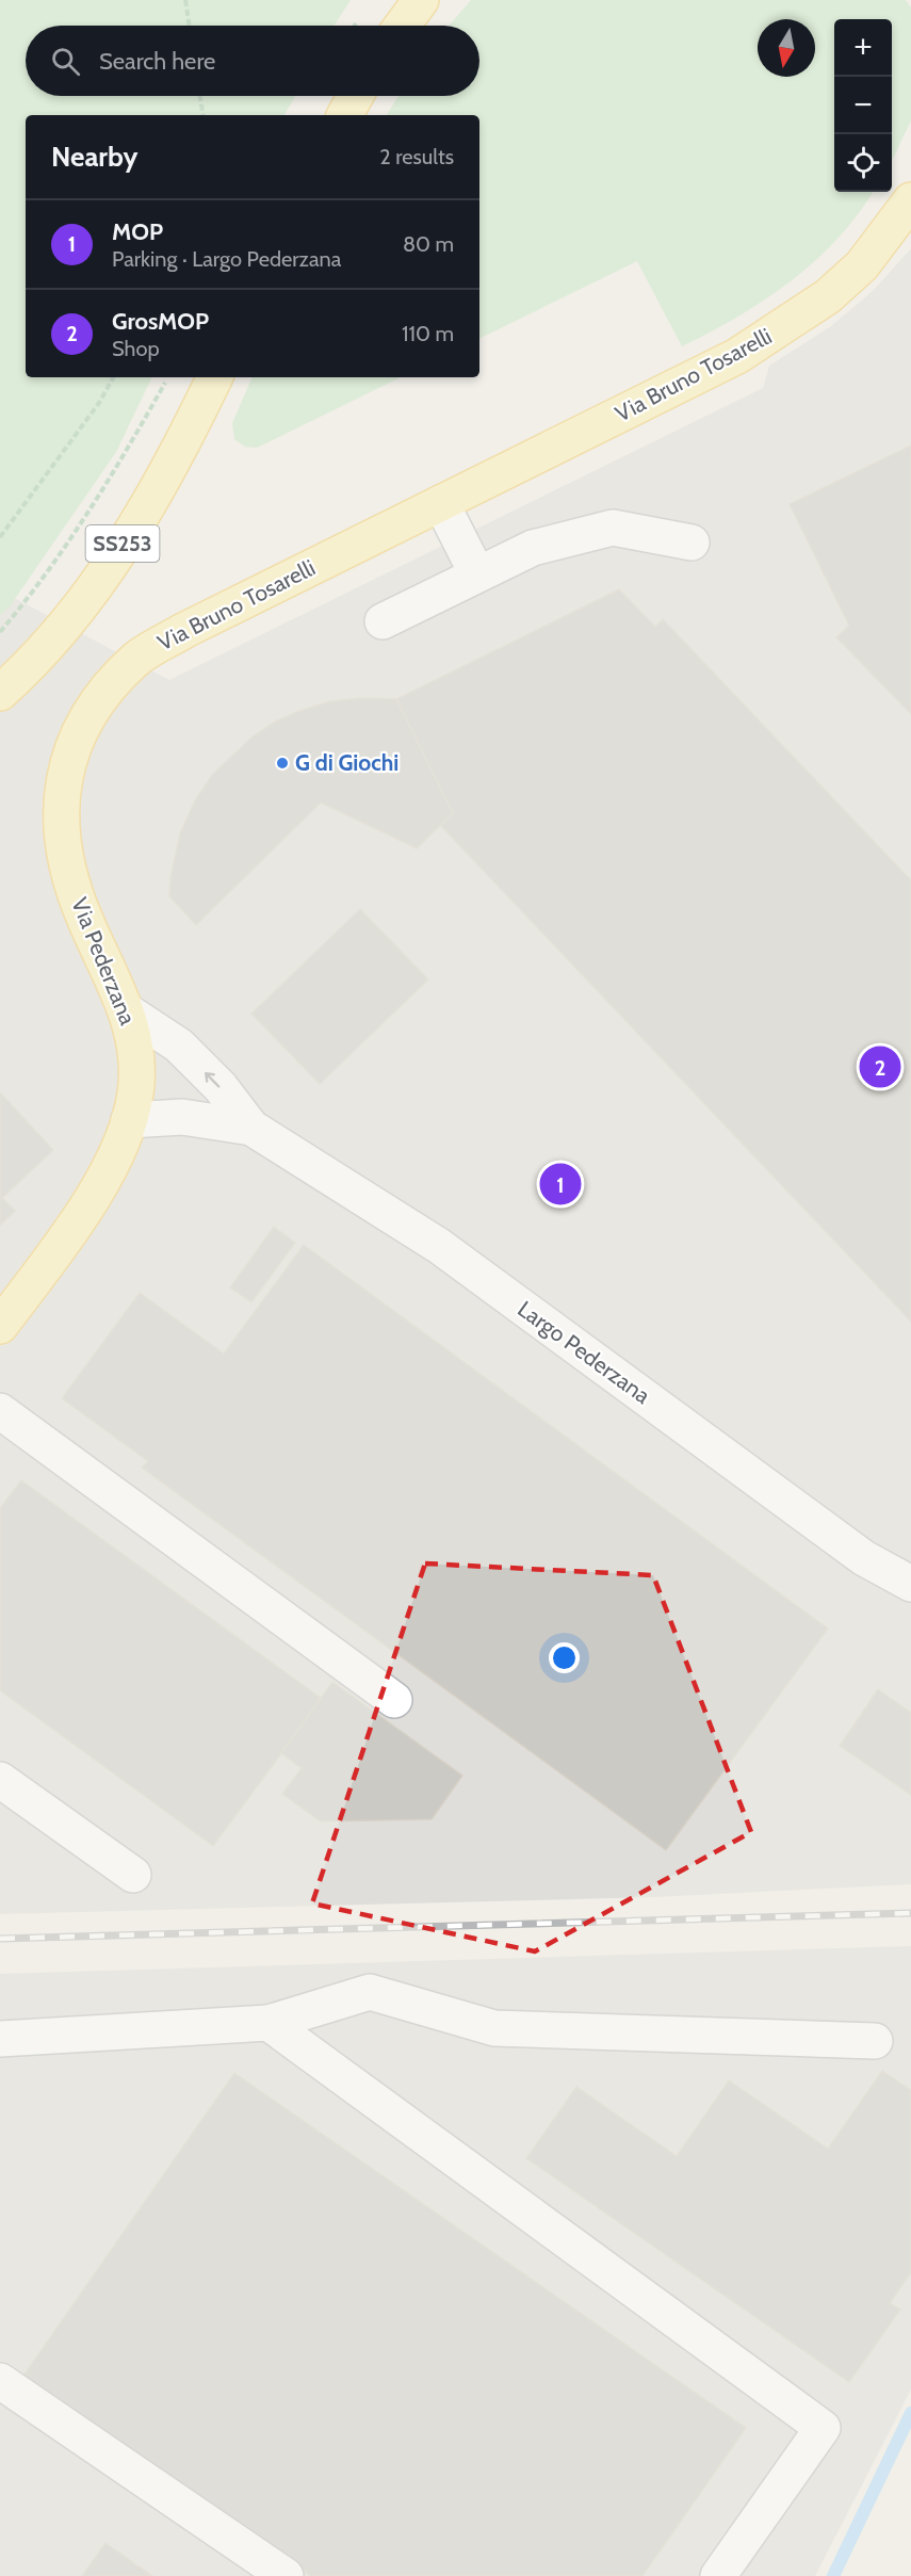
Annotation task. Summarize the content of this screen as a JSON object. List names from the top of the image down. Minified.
{"streets":{"main road":["Via Bruno Tosarelli","SS253","Via Pederzana"],"street":["Largo Pederzana"]},"crossings":[["Via Bruno Tosarelli","Via Pederzana"],["Via Pederzana","Largo Pederzana"]],"places":["G di Giochi"],"north":"bottom","page":{"map_buttons":["+","−"],"search":"Search here","heading":["Nearby","2 results"],"list":[{"mark":"1","name":"MOP","note":"Parking · Largo Pederzana","value":"80 m"},{"mark":"2","name":"GrosMOP","note":"Shop","value":"110 m"}],"pins":["2","1"]}}
